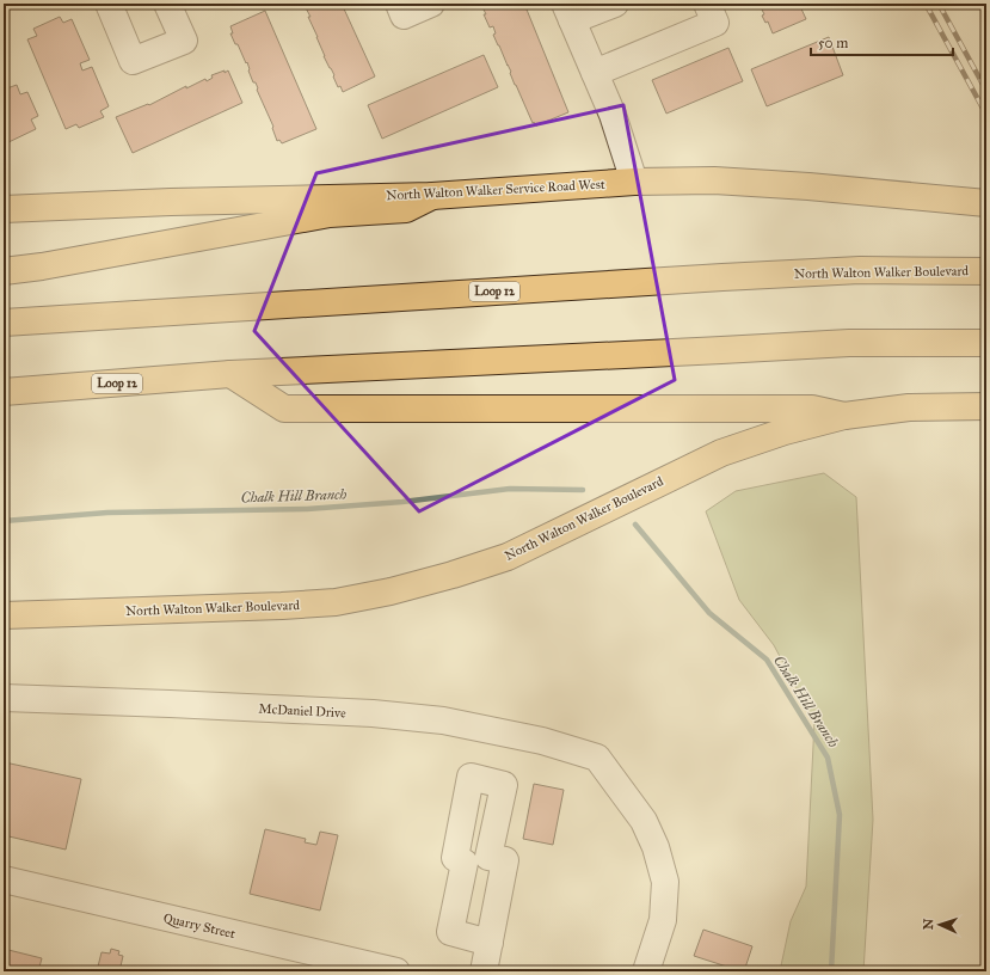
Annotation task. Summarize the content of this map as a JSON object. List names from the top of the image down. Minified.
{"streets":{"main road":["North Walton Walker Service Road West","North Walton Walker Boulevard","Loop 12"],"street":["McDaniel Drive","Quarry Street"]},"water":["Chalk Hill Branch"],"scale_bar":"50 m","north":"left"}
